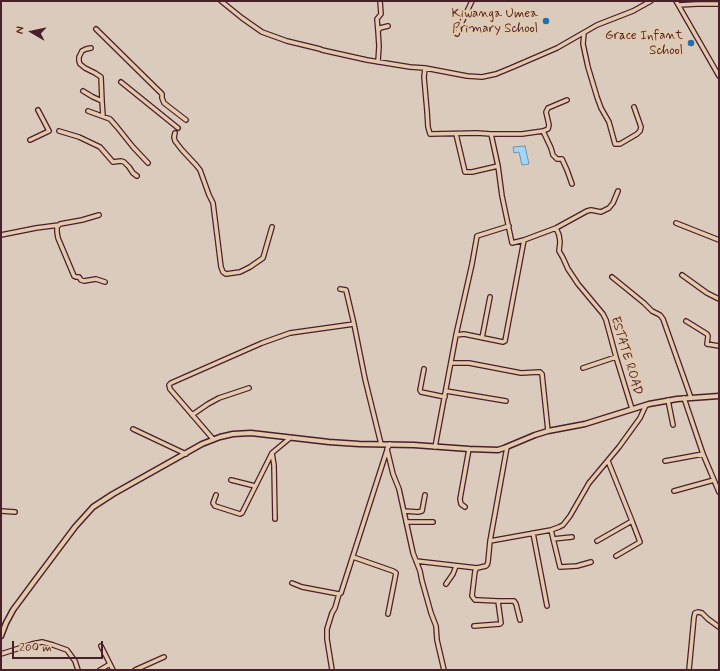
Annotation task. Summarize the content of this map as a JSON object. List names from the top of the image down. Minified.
{"streets":{"street":["ESTATE ROAD"]},"places":["Kiwanga Umea Primary School","Grace Infant School"],"scale_bar":"200 m","north":"left"}
